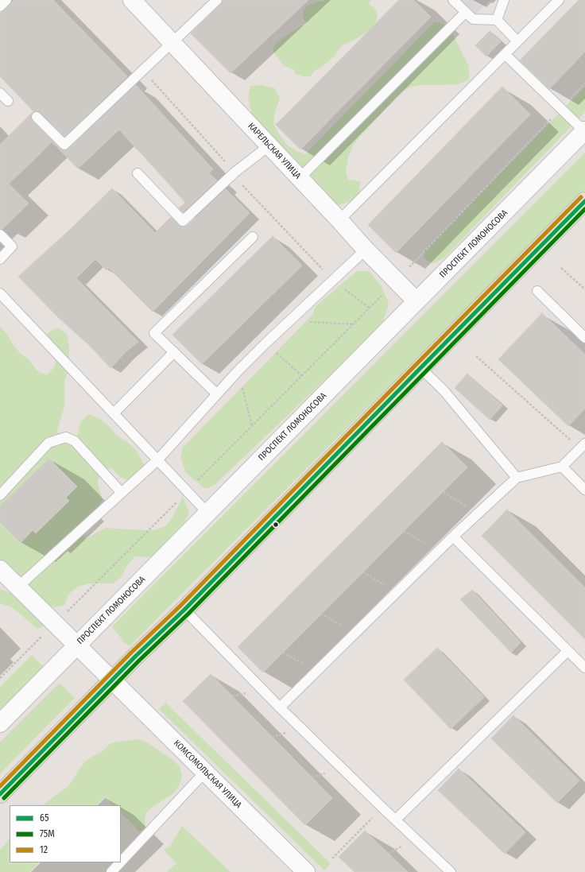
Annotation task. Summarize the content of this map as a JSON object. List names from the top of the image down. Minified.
{"streets":{"street":["КАРЕЛЬСКАЯ УЛИЦА","ПРОСПЕКТ ЛОМОНОСОВА","КОМСОМОЛЬСКАЯ УЛИЦА"]},"crossings":[["КАРЕЛЬСКАЯ УЛИЦА","ПРОСПЕКТ ЛОМОНОСОВА"],["ПРОСПЕКТ ЛОМОНОСОВА","КОМСОМОЛЬСКАЯ УЛИЦА"]],"lines":["transit line 12","transit line 65","transit line 75М"],"legend":["65","75М","12"]}
